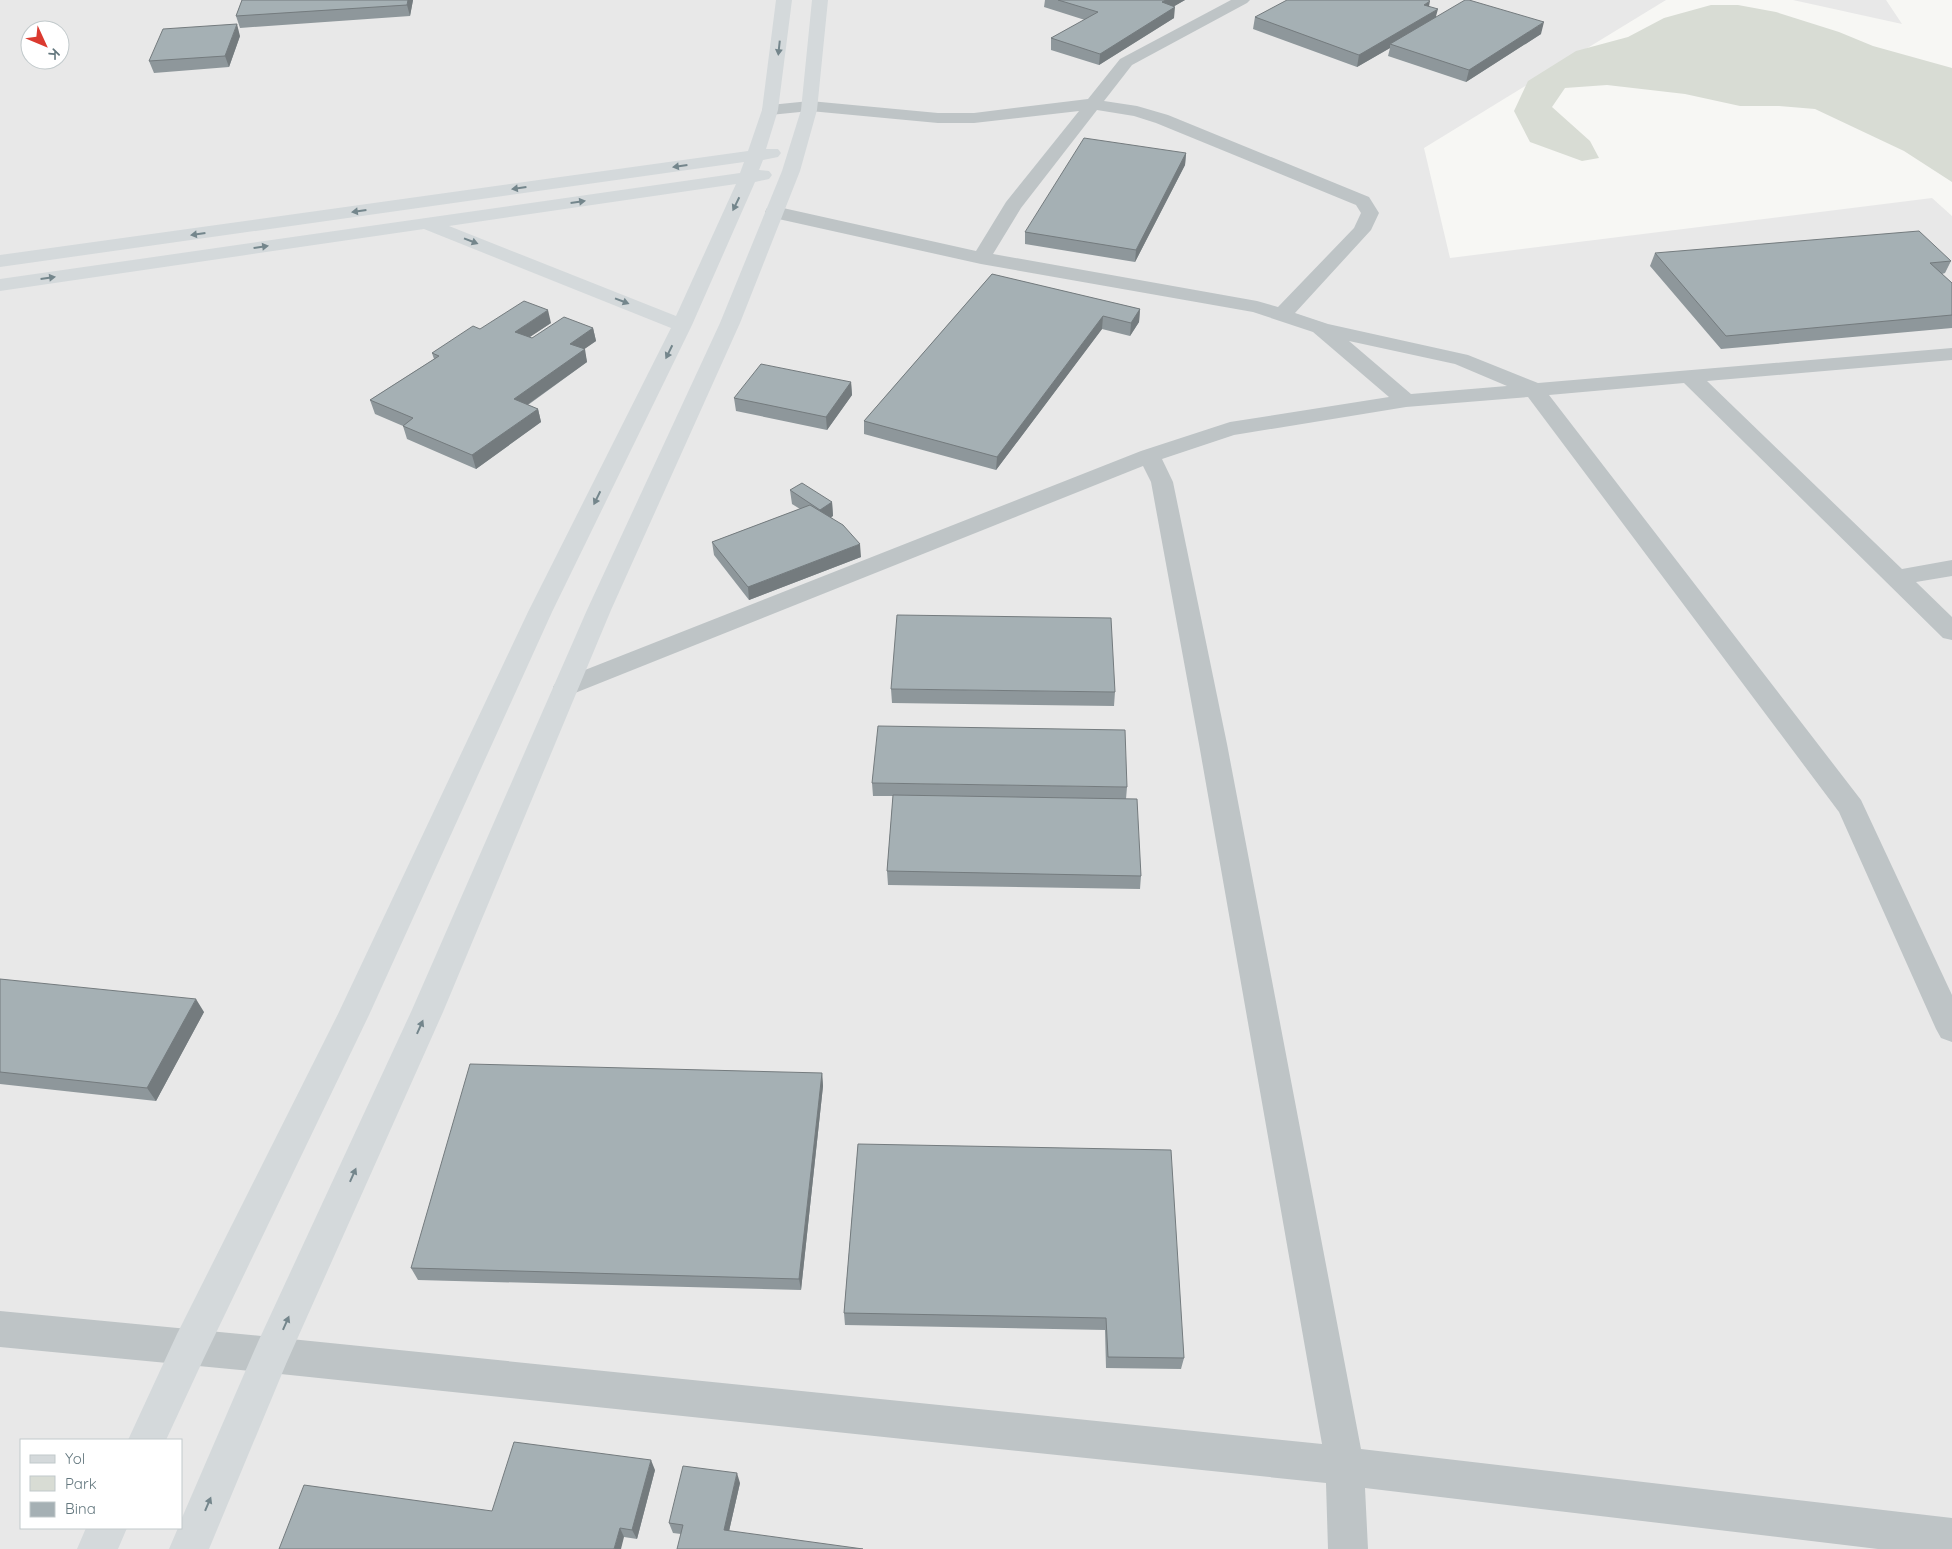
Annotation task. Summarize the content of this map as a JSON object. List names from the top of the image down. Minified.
{"legend":["Yol","Park","Bina"],"north":"bottom right"}
